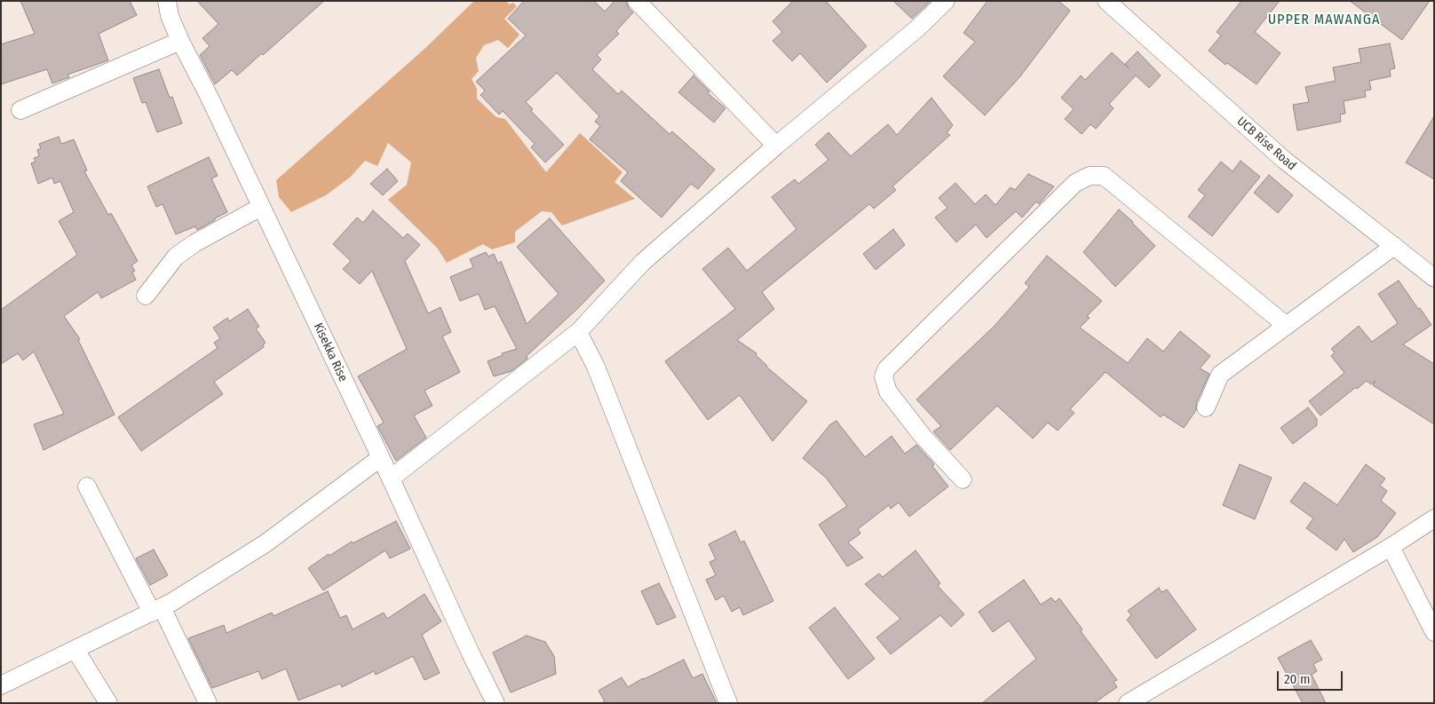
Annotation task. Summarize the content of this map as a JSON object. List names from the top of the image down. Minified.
{"streets":{"street":["UCB Rise Road","Kisekka Rise"]},"districts":["UPPER MAWANGA"],"scale_bar":"20 m"}
